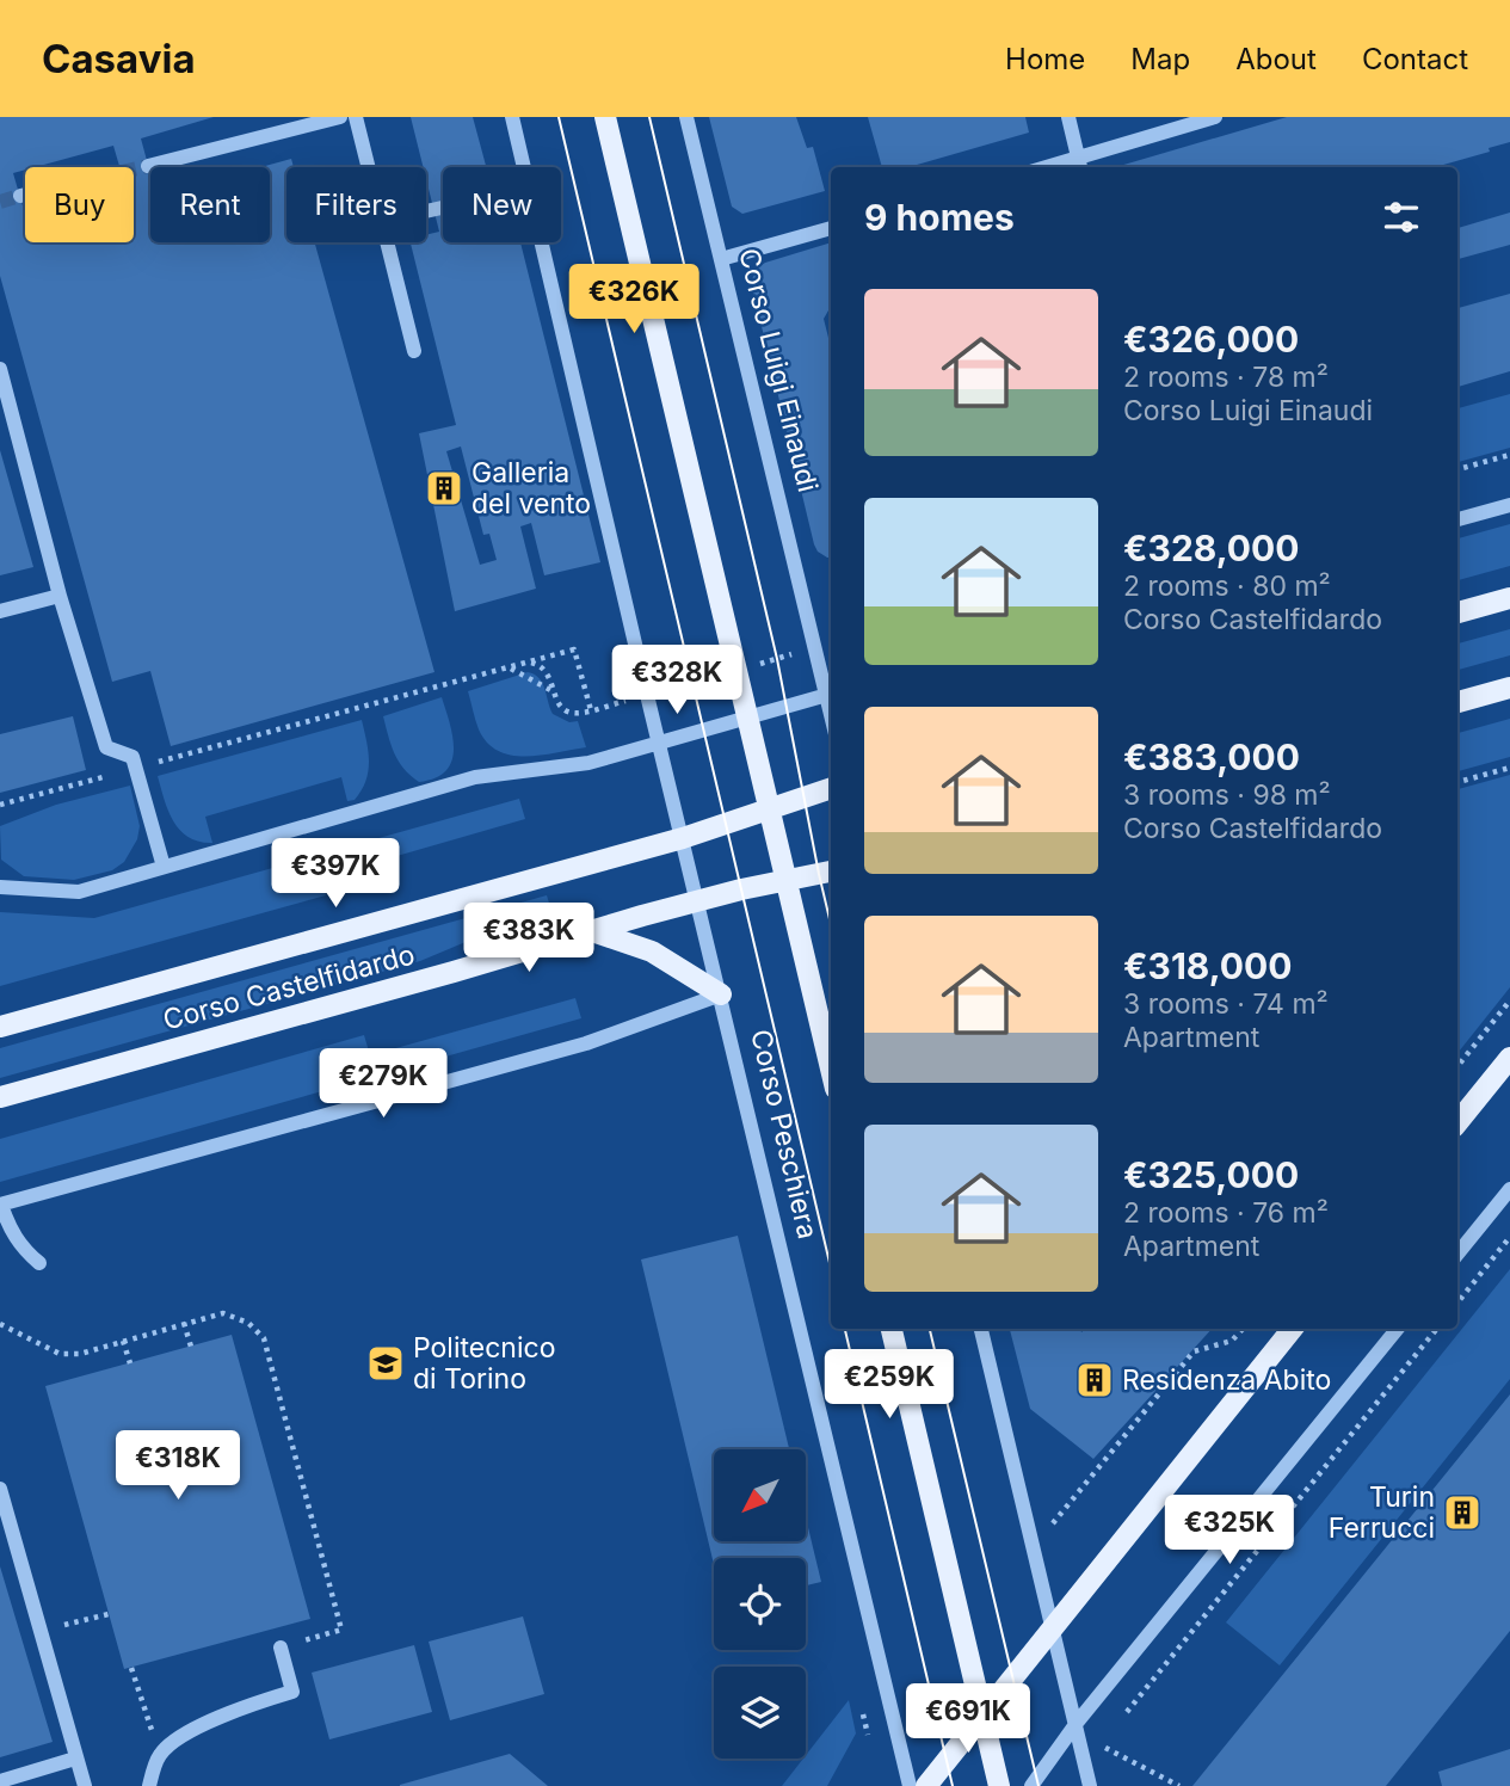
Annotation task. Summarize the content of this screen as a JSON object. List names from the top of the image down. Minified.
{"streets":{"main road":["Corso Castelfidardo"],"street":["Corso Luigi Einaudi","Corso Peschiera"]},"crossings":[["Corso Castelfidardo","Corso Peschiera"]],"places":{"building":["Galleria del vento","Residenza Abito","Turin Ferrucci"],"school or university":["Politecnico di Torino"]},"north":"bottom left","page":{"header":"Casavia","nav":["Home","Map","About","Contact"],"chip":["Buy","Rent","Filters","New"],"heading":"9 homes","price":["€326K","€328K","€397K","€383K","€279K","€259K","€318K","€325K","€691K"],"list":[{"name":"€326,000","note":"2 rooms · 78 m² · Corso Luigi Einaudi"},{"name":"€328,000","note":"2 rooms · 80 m² · Corso Castelfidardo"},{"name":"€383,000","note":"3 rooms · 98 m² · Corso Castelfidardo"},{"name":"€318,000","note":"3 rooms · 74 m² · Apartment"},{"name":"€325,000","note":"2 rooms · 76 m² · Apartment"}]}}
